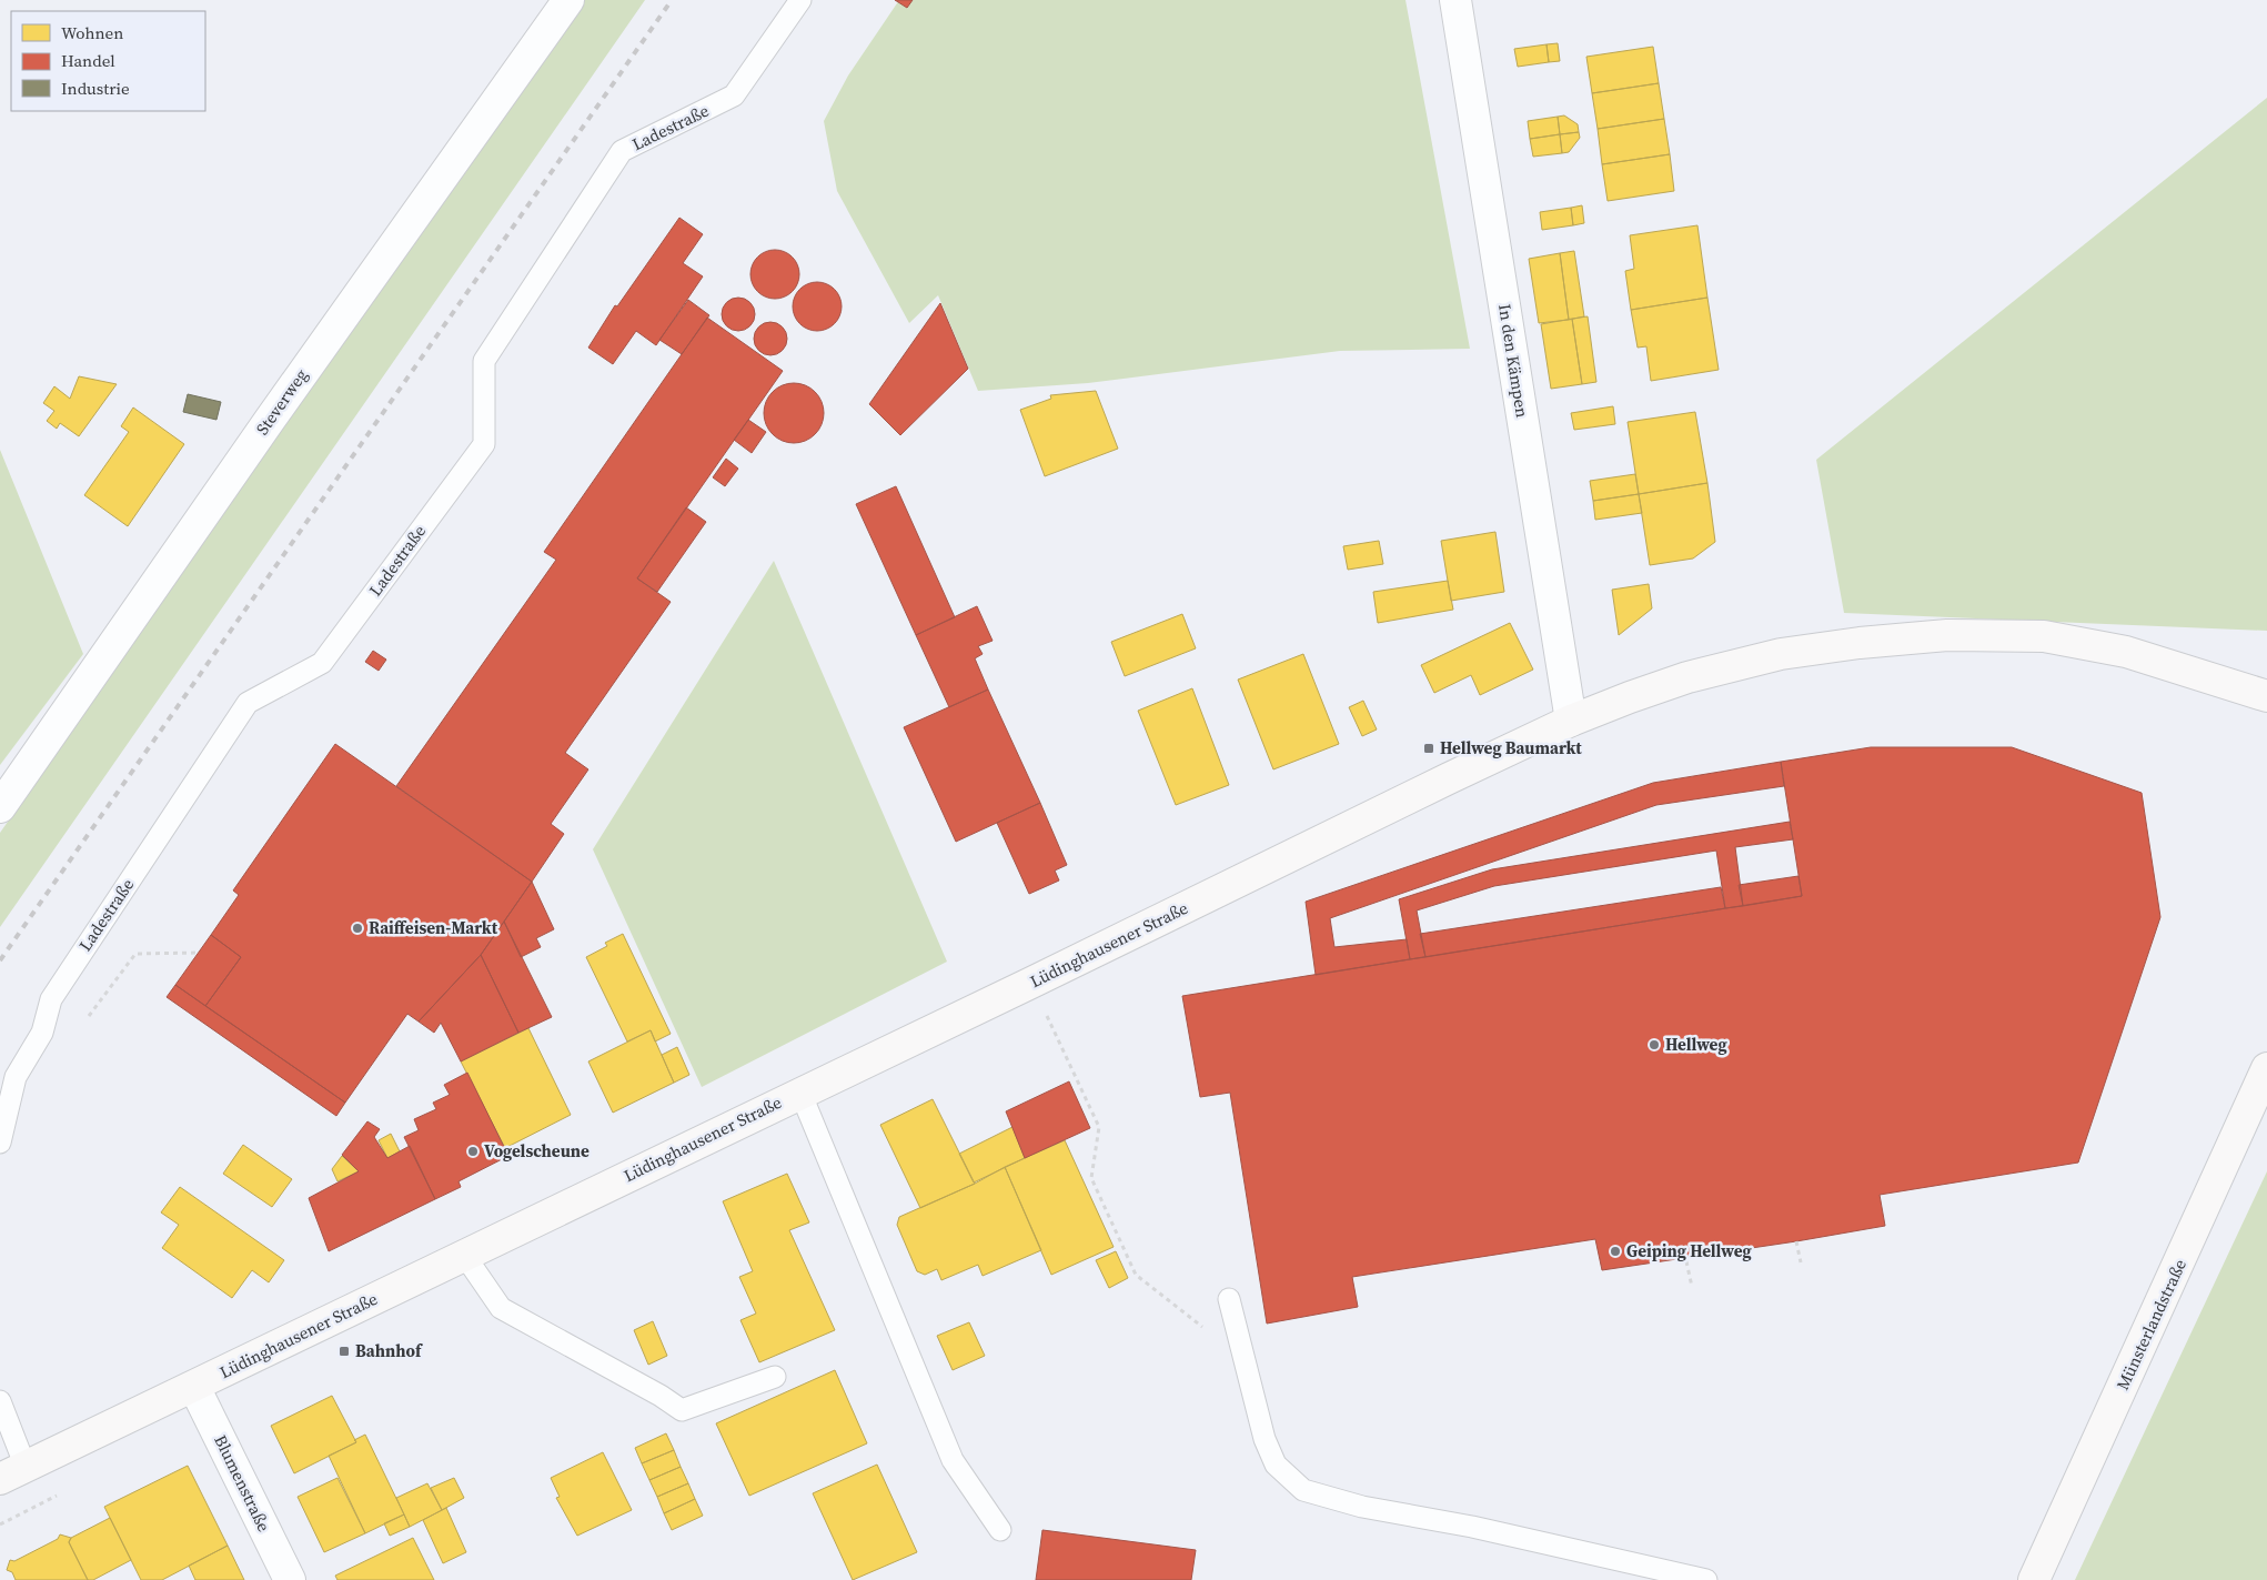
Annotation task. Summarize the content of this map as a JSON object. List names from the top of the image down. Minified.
{"streets":{"street":["In den Kämpen","Steverweg","Lüdinghausener Straße","Münsterlandstraße","Blumenstraße"],"lane":["Ladestraße"]},"crossings":[["In den Kämpen","Lüdinghausener Straße"],["Lüdinghausener Straße","Blumenstraße"]],"places":{"transit":["Hellweg Baumarkt","Bahnhof"],"other":["Raiffeisen-Markt","Hellweg","Vogelscheune","Geiping Hellweg"]},"legend":["Wohnen","Handel","Industrie"]}
